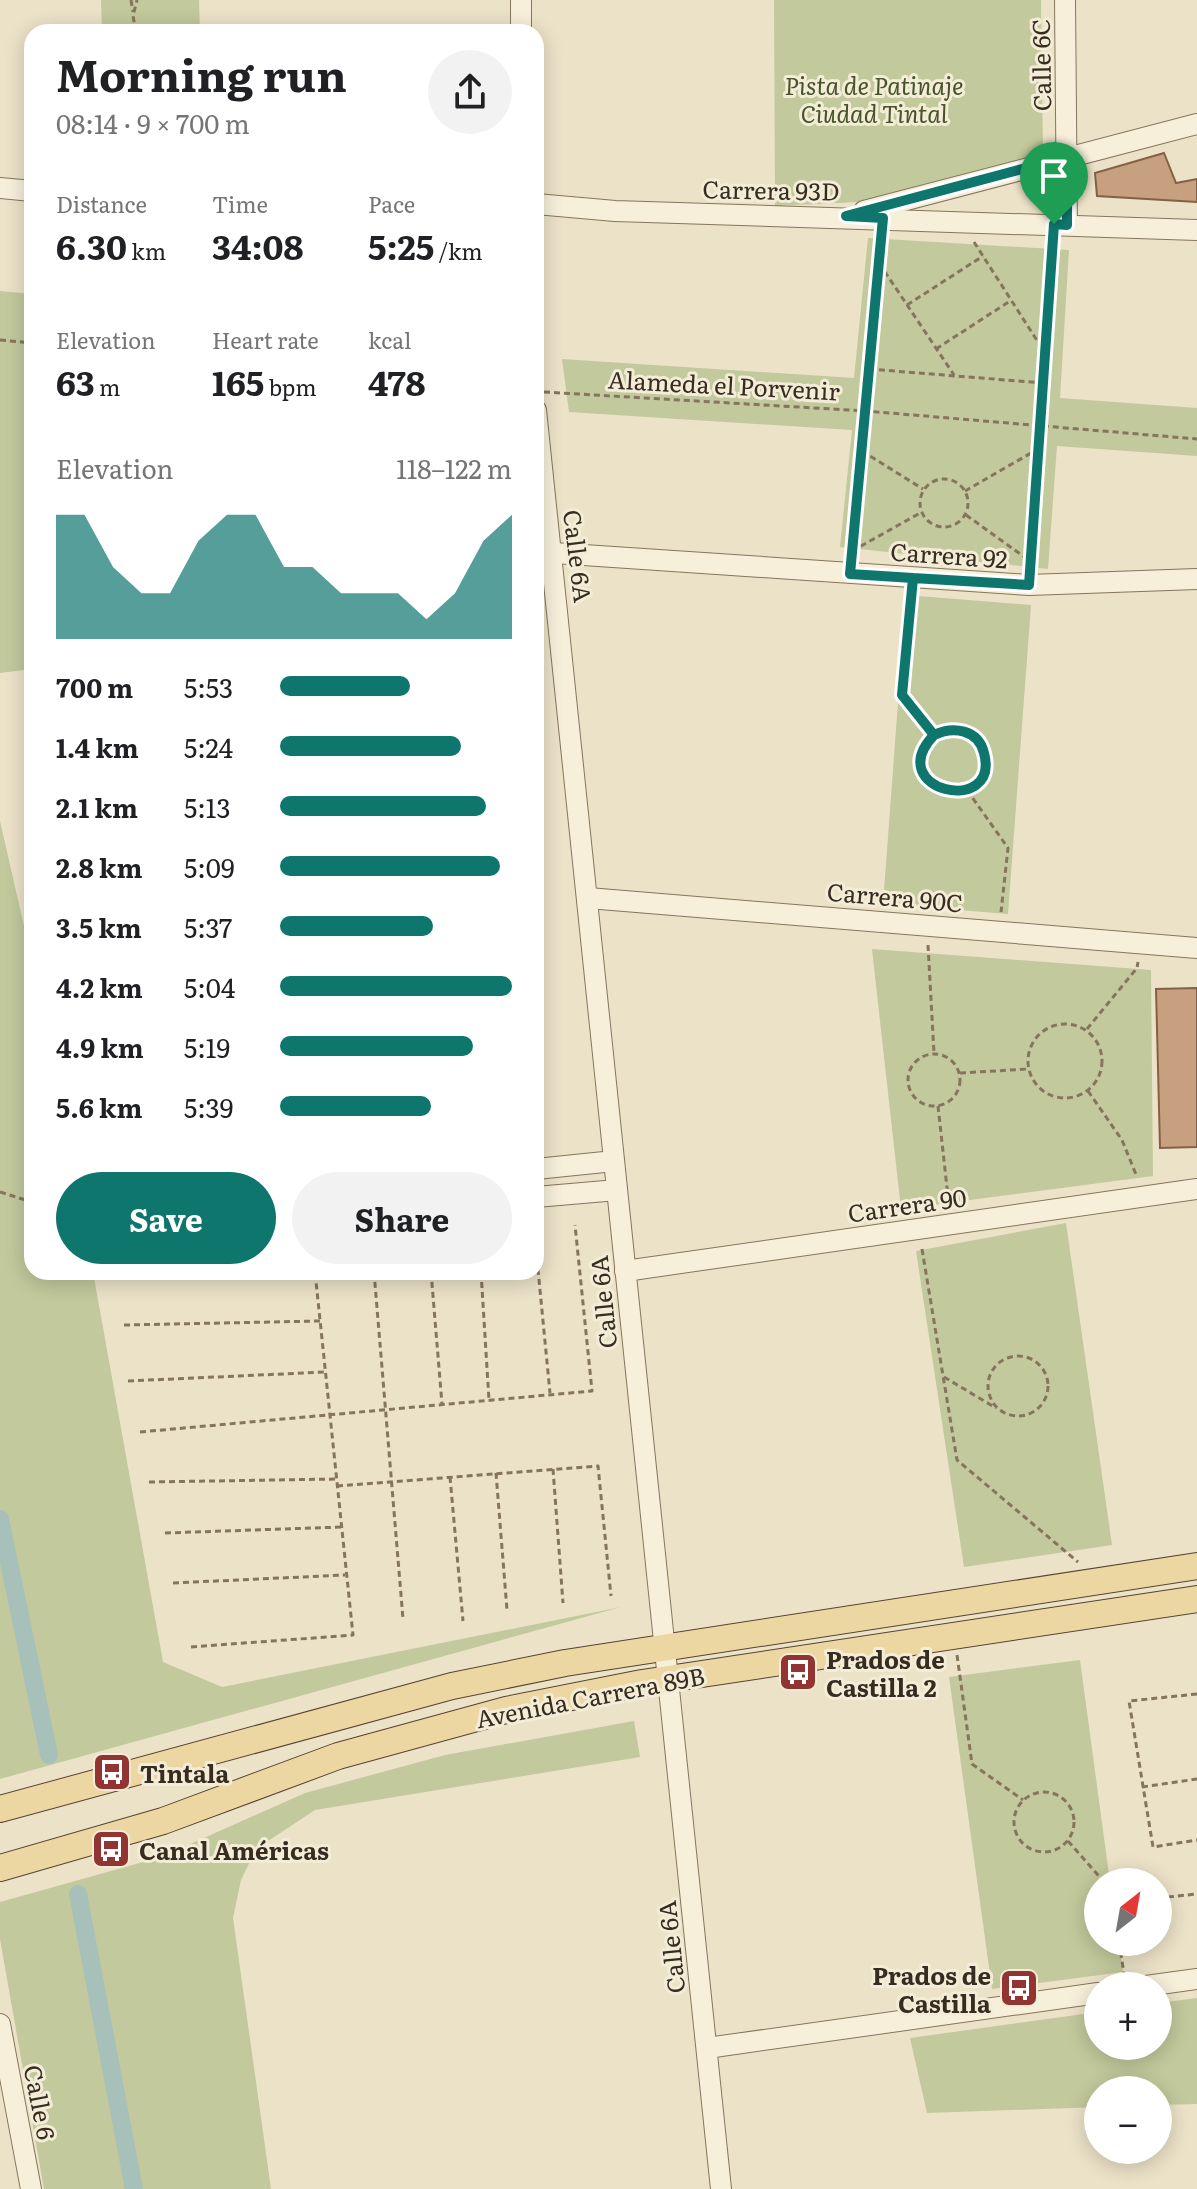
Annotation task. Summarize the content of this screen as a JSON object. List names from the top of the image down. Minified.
{"streets":{"main road":["Avenida Carrera 89B"],"street":["Calle 6C","Carrera 93D","Carrera 92","Calle 6A","Carrera 90C","Carrera 90","Calle 6"],"path":["Alameda el Porvenir"]},"crossings":[["Calle 6C","Carrera 93D"],["Carrera 92","Calle 6A"],["Calle 6A","Carrera 90C"],["Calle 6A","Carrera 90"],["Calle 6A","Avenida Carrera 89B"]],"parks":["Pista de Patinaje Ciudad Tintal"],"places":{"bus stop":["Prados de Castilla 2","Tintala","Canal Américas","Prados de Castilla"]},"north":"top right","page":{"heading":["Morning run","08:14 · 9 × 700 m"],"stats":[["Distance","6.30 km"],["Time","34:08"],["Pace","5:25 /km"],["Elevation","63 m"],["Heart rate","165 bpm"],["kcal","478"]],"chart":["Elevation","118–122 m"],"list":[{"name":"700 m","note":"5:53"},{"name":"1.4 km","note":"5:24"},{"name":"2.1 km","note":"5:13"},{"name":"2.8 km","note":"5:09"},{"name":"3.5 km","note":"5:37"},{"name":"4.2 km","note":"5:04"},{"name":"4.9 km","note":"5:19"},{"name":"5.6 km","note":"5:39"}],"buttons":["Save","Share"],"map_buttons":["+","−"]}}
